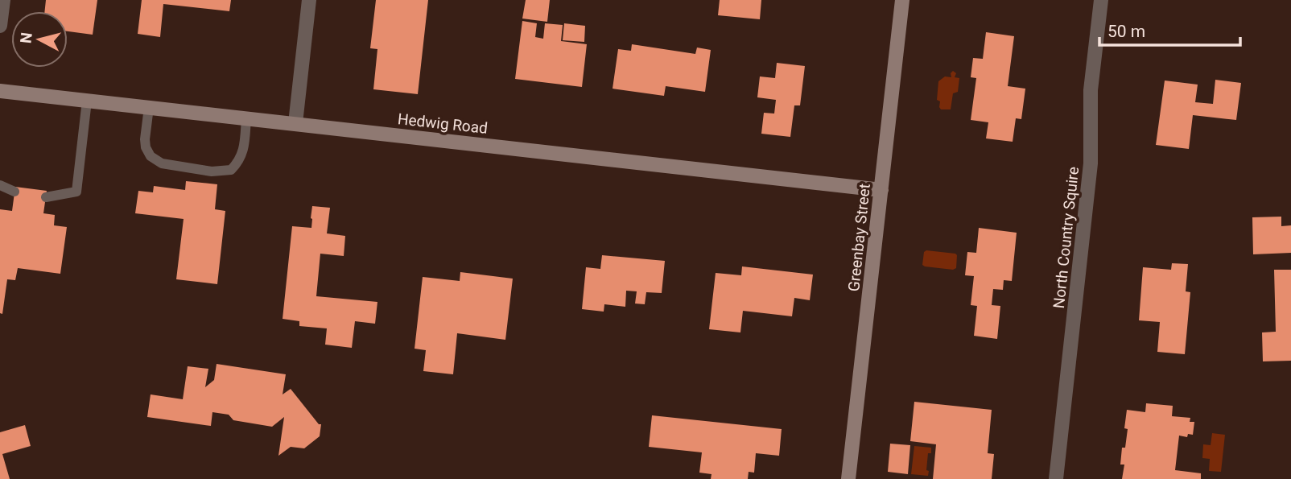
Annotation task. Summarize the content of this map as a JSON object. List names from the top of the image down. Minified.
{"streets":{"street":["Hedwig Road","Greenbay Street","North Country Squire"]},"crossings":[["Hedwig Road","Greenbay Street"]],"scale_bar":"50 m","north":"left"}
